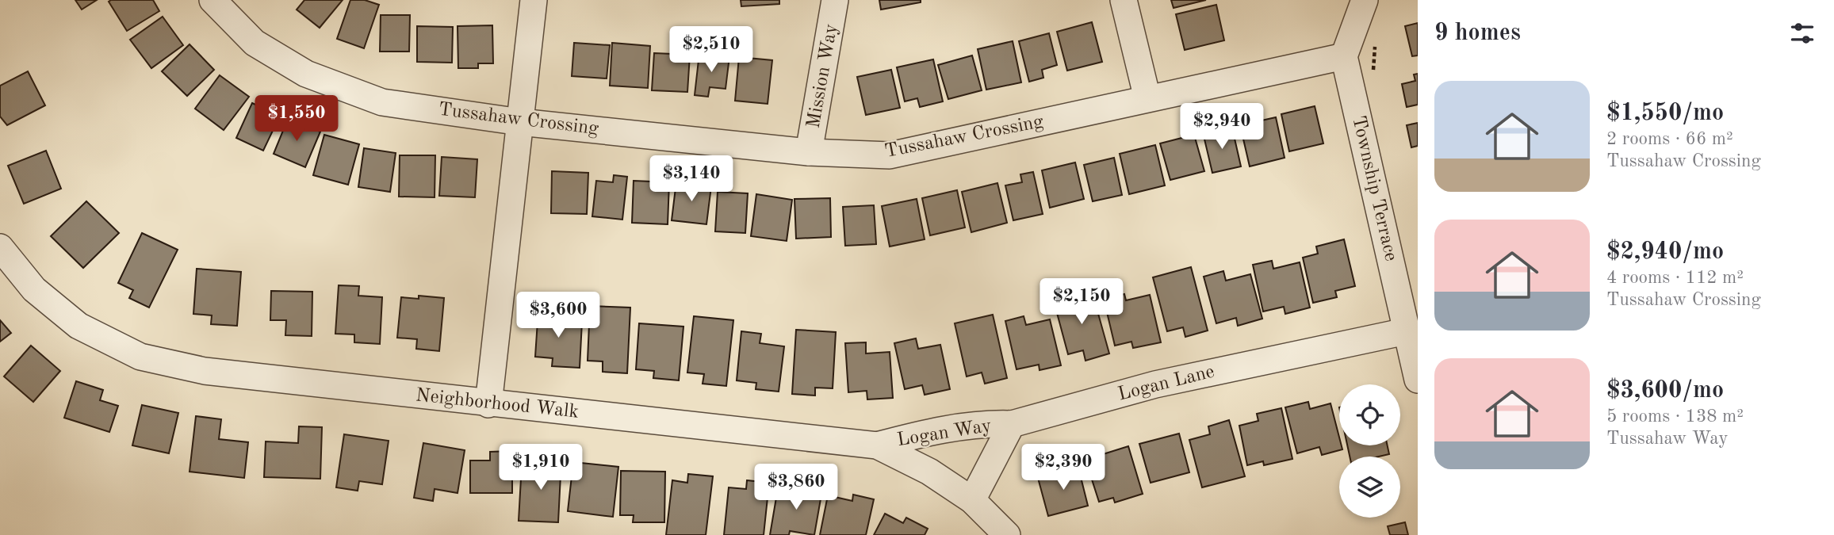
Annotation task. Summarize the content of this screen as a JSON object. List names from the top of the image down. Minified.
{"streets":{"street":["Mission Way","Tussahaw Crossing","Township Terrace","Logan Lane","Neighborhood Walk","Logan Way"]},"crossings":[["Mission Way","Tussahaw Crossing"],["Tussahaw Crossing","Township Terrace"],["Township Terrace","Logan Lane"],["Logan Lane","Logan Way"],["Neighborhood Walk","Logan Way"]],"page":{"heading":"9 homes","price":["$2,510","$1,550","$2,940","$3,140","$2,150","$3,600","$1,910","$2,390","$3,860"],"list":[{"name":"$1,550/mo","note":"2 rooms · 66 m² · Tussahaw Crossing"},{"name":"$2,940/mo","note":"4 rooms · 112 m² · Tussahaw Crossing"},{"name":"$3,600/mo","note":"5 rooms · 138 m² · Tussahaw Way"}]}}
